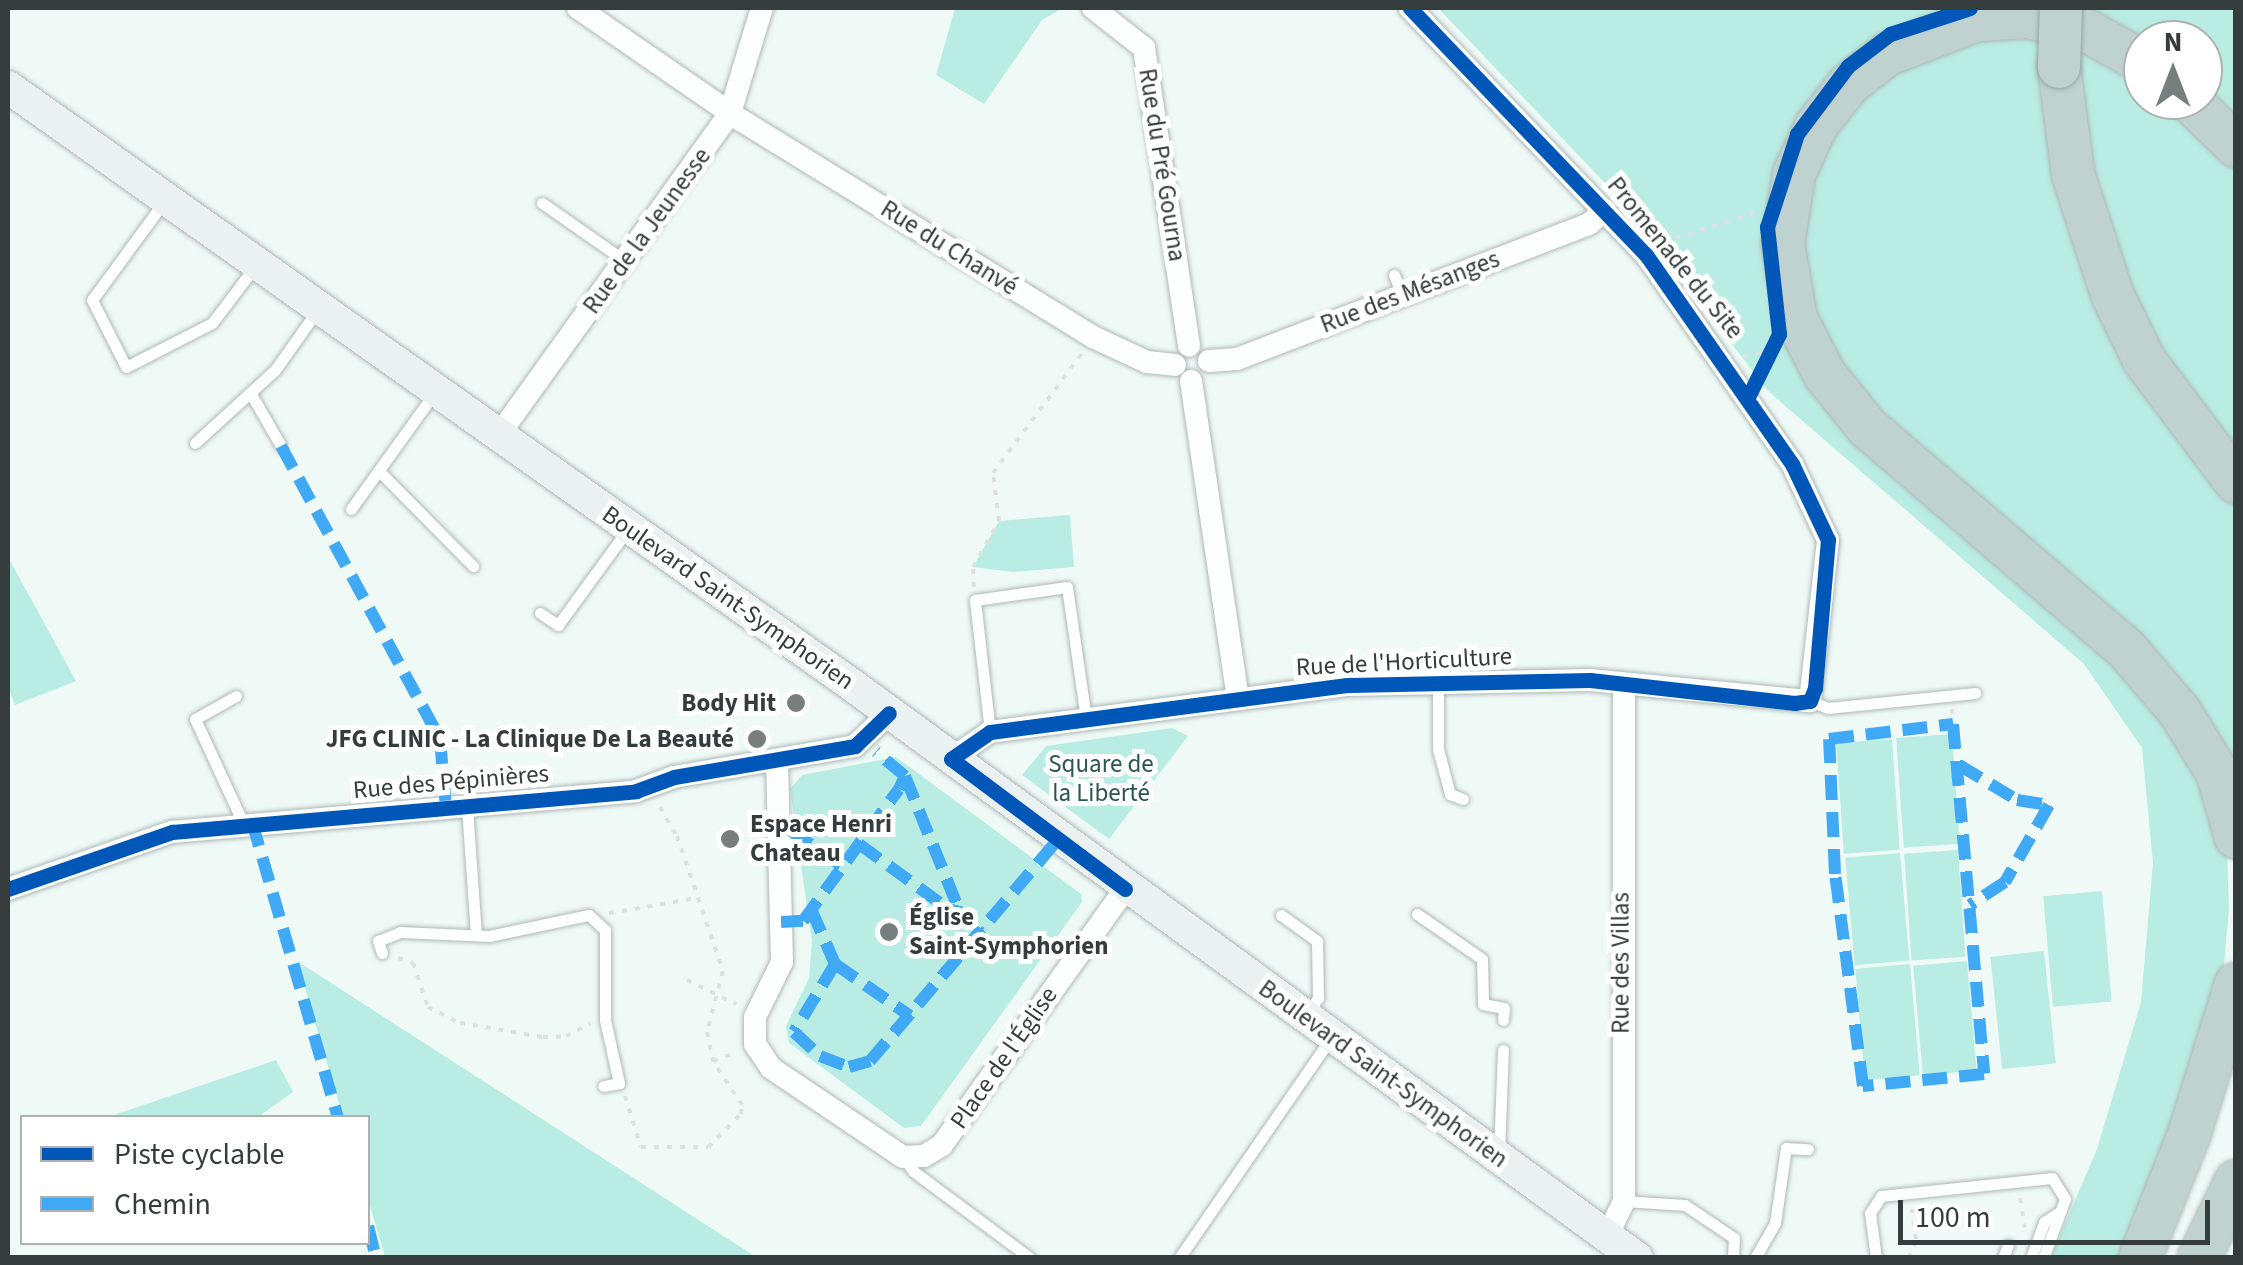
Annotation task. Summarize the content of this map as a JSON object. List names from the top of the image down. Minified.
{"streets":{"main road":["Boulevard Saint-Symphorien"],"street":["Rue du Pré Gourna","Rue de la Jeunesse","Rue du Chanvé","Promenade du Site","Rue des Mésanges","Rue de l'Horticulture","Rue des Pépinières","Rue des Villas","Place de l'Église"]},"crossings":[["Rue du Pré Gourna","Rue du Chanvé"],["Rue du Pré Gourna","Rue des Mésanges"],["Rue de la Jeunesse","Rue du Chanvé"],["Rue de la Jeunesse","Boulevard Saint-Symphorien"],["Rue du Chanvé","Rue des Mésanges"],["Promenade du Site","Rue des Mésanges"],["Promenade du Site","Rue de l'Horticulture"],["Boulevard Saint-Symphorien","Rue de l'Horticulture"],["Boulevard Saint-Symphorien","Rue des Pépinières"],["Boulevard Saint-Symphorien","Rue des Villas"],["Boulevard Saint-Symphorien","Place de l'Église"],["Rue de l'Horticulture","Rue des Villas"]],"parks":["Square de la Liberté"],"places":["Body Hit","JFG CLINIC - La Clinique De La Beauté","Espace Henri Chateau","Église Saint-Symphorien"],"legend":["Piste cyclable","Chemin"],"scale_bar":"100 m","north":"top"}
